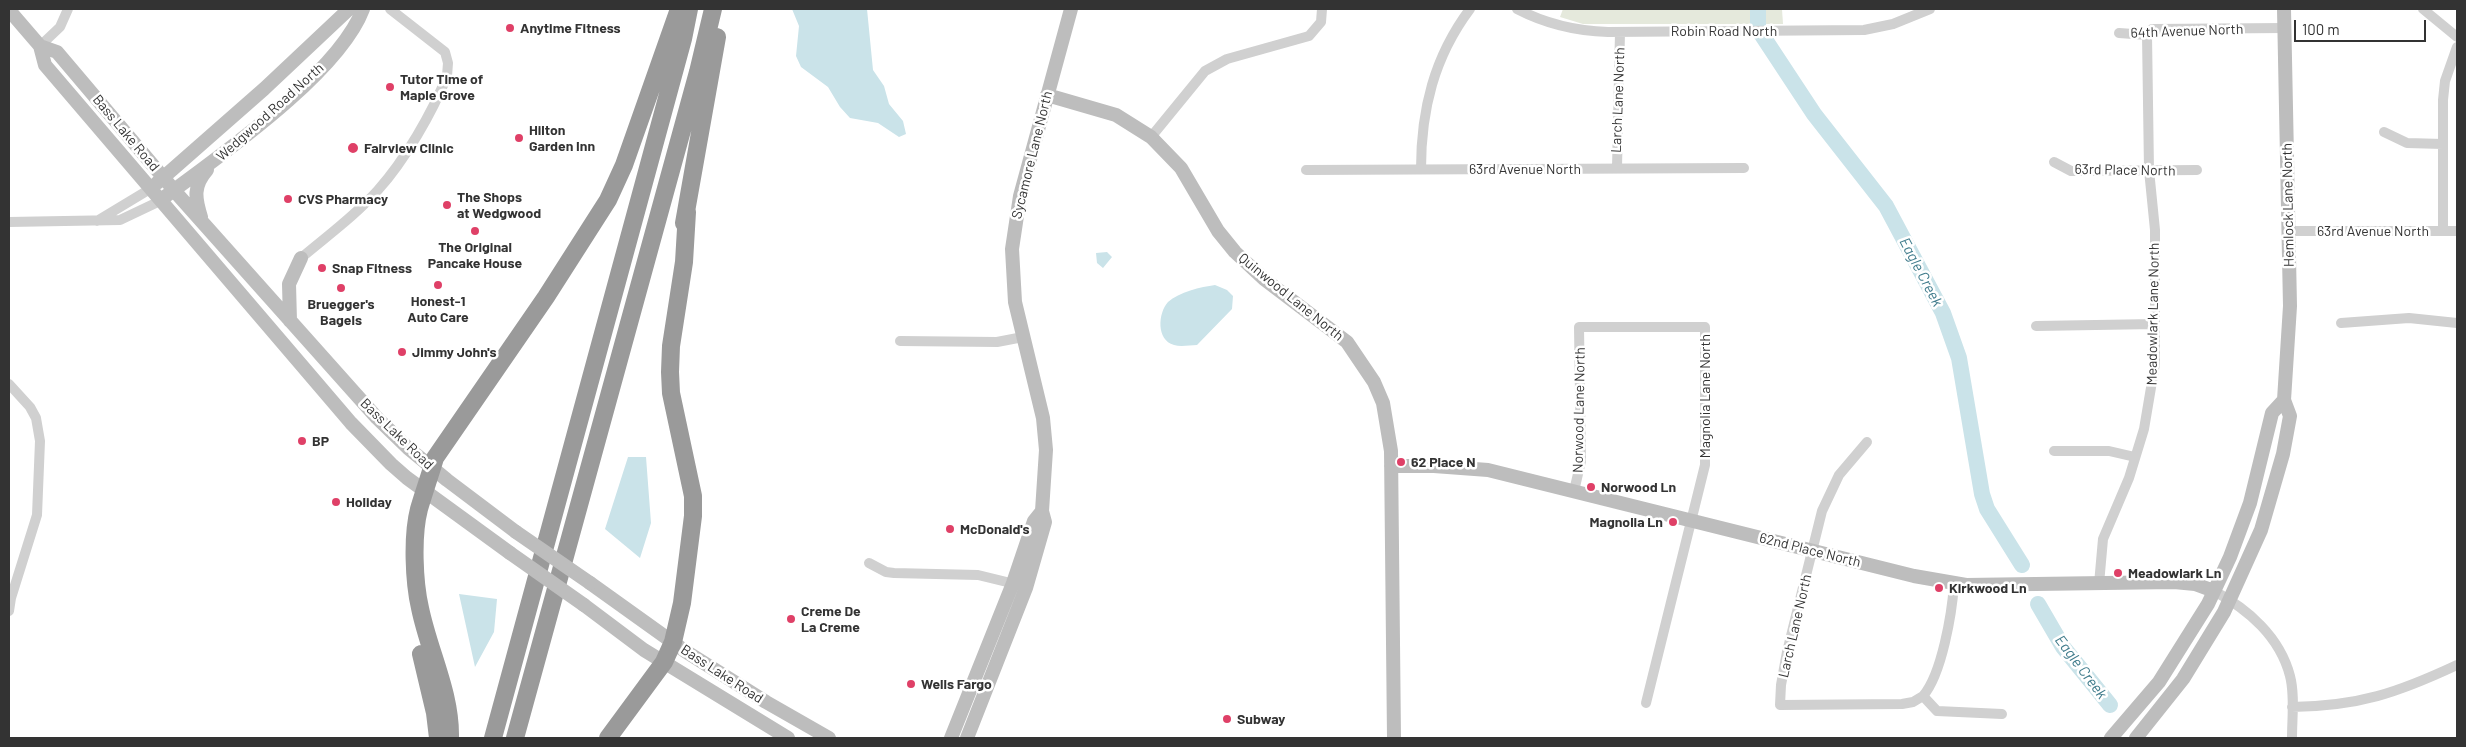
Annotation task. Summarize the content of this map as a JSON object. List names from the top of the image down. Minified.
{"streets":{"main road":["Wedgwood Road North","Bass Lake Road","Sycamore Lane North","Hemlock Lane North","Quinwood Lane North","62nd Place North"],"street":["Robin Road North","64th Avenue North","Larch Lane North","63rd Avenue North","63rd Place North","Meadowlark Lane North","Magnolia Lane North","Norwood Lane North"]},"crossings":[["Robin Road North","Larch Lane North"],["64th Avenue North","Hemlock Lane North"],["64th Avenue North","Meadowlark Lane North"],["Larch Lane North","63rd Avenue North"],["Larch Lane North","62nd Place North"],["Wedgwood Road North","Bass Lake Road"],["Sycamore Lane North","Quinwood Lane North"],["63rd Avenue North","Hemlock Lane North"],["63rd Place North","Meadowlark Lane North"],["Hemlock Lane North","62nd Place North"],["Quinwood Lane North","62nd Place North"],["Meadowlark Lane North","62nd Place North"],["Magnolia Lane North","Norwood Lane North"],["Magnolia Lane North","62nd Place North"],["Norwood Lane North","62nd Place North"]],"water":["Eagle Creek"],"places":["Anytime Fitness","Tutor Time of Maple Grove","Hilton Garden Inn","Fairview Clinic","CVS Pharmacy","The Shops at Wedgwood","The Original Pancake House","Snap Fitness","Honest-1 Auto Care","Bruegger's Bagels","Jimmy John's","BP","62 Place N","Norwood Ln","Holiday","Magnolia Ln","McDonald's","Meadowlark Ln","Kirkwood Ln","Creme De La Creme","Wells Fargo","Subway"],"scale_bar":"100 m"}
